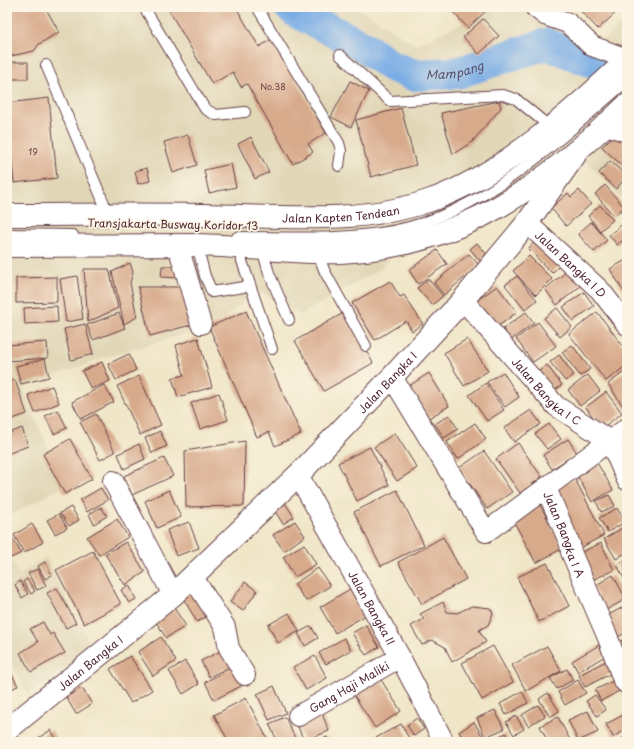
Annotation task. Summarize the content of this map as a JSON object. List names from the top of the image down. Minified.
{"streets":{"main road":["Jalan Kapten Tendean","Jalan Bangka I"],"street":["Jalan Bangka I D","Jalan Bangka I C","Jalan Bangka I A","Jalan Bangka II","Gang Haji Maliki"],"lane":["Transjakarta Busway Koridor 13"]},"crossings":[["Jalan Kapten Tendean","Transjakarta Busway Koridor 13"],["Jalan Bangka I D","Jalan Bangka I"],["Jalan Bangka I","Jalan Bangka I C"],["Jalan Bangka I","Jalan Bangka I A"],["Jalan Bangka I","Jalan Bangka II"],["Jalan Bangka II","Gang Haji Maliki"]],"water":["Mampang"],"house_numbers":["No.38","19"]}
